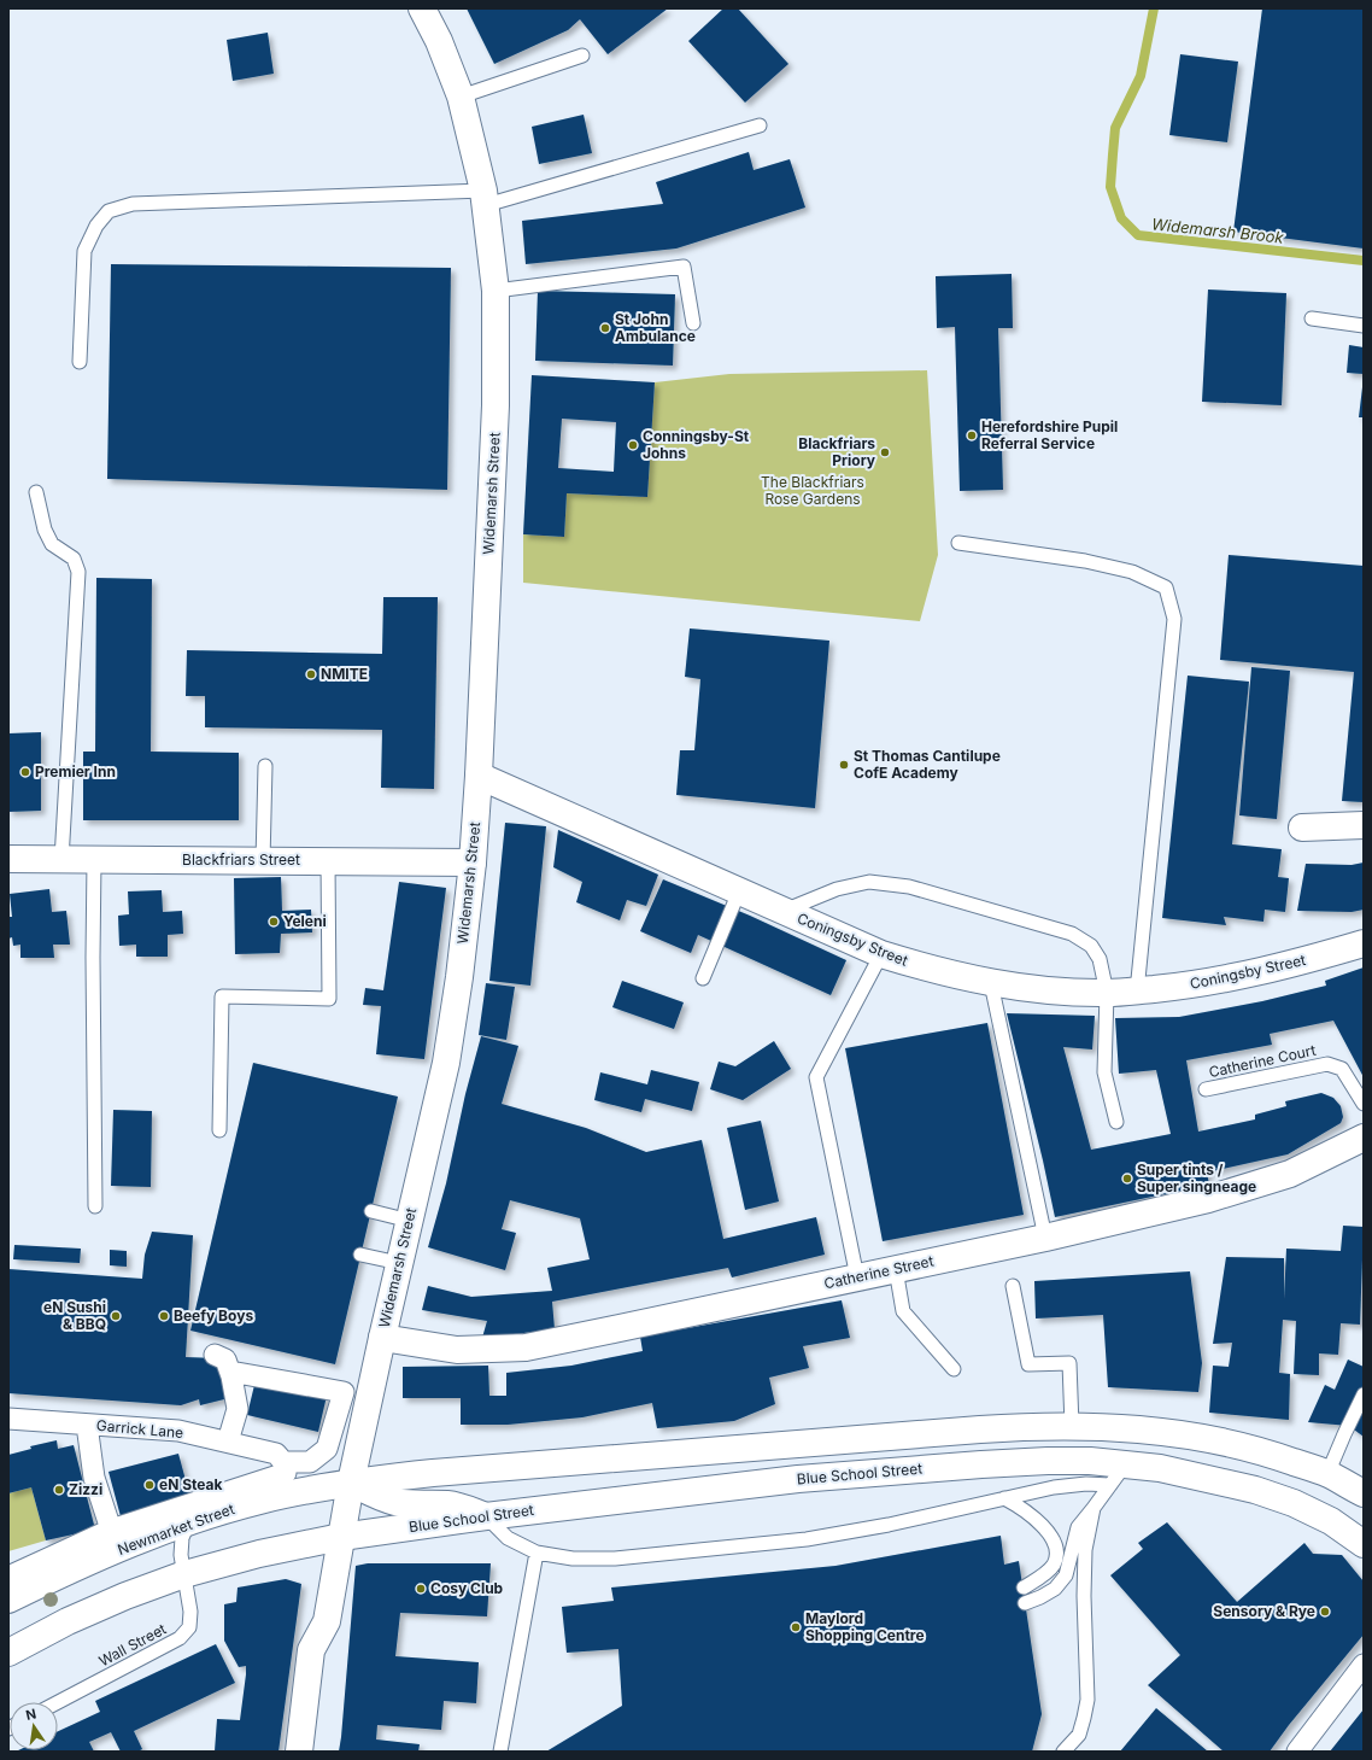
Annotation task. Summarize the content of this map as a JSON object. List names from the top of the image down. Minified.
{"streets":{"main road":["Widemarsh Street","Blackfriars Street","Coningsby Street","Catherine Street","Blue School Street","Newmarket Street"],"street":["Garrick Lane"],"lane":["Catherine Court","Wall Street"]},"crossings":[["Widemarsh Street","Blackfriars Street"],["Widemarsh Street","Coningsby Street"],["Widemarsh Street","Catherine Street"],["Widemarsh Street","Blue School Street"],["Widemarsh Street","Newmarket Street"],["Newmarket Street","Wall Street"]],"water":["Widemarsh Brook"],"parks":["The Blackfriars Rose Gardens"],"places":["St John Ambulance","Herefordshire Pupil Referral Service","Conningsby-St Johns","Blackfriars Priory","NMITE","St Thomas Cantilupe CofE Academy","Premier Inn","Yeleni","Super tints / Super singneage","eN Sushi & BBQ","Beefy Boys","eN Steak","Zizzi","Cosy Club","Sensory & Rye","Maylord Shopping Centre"],"north":"top"}
